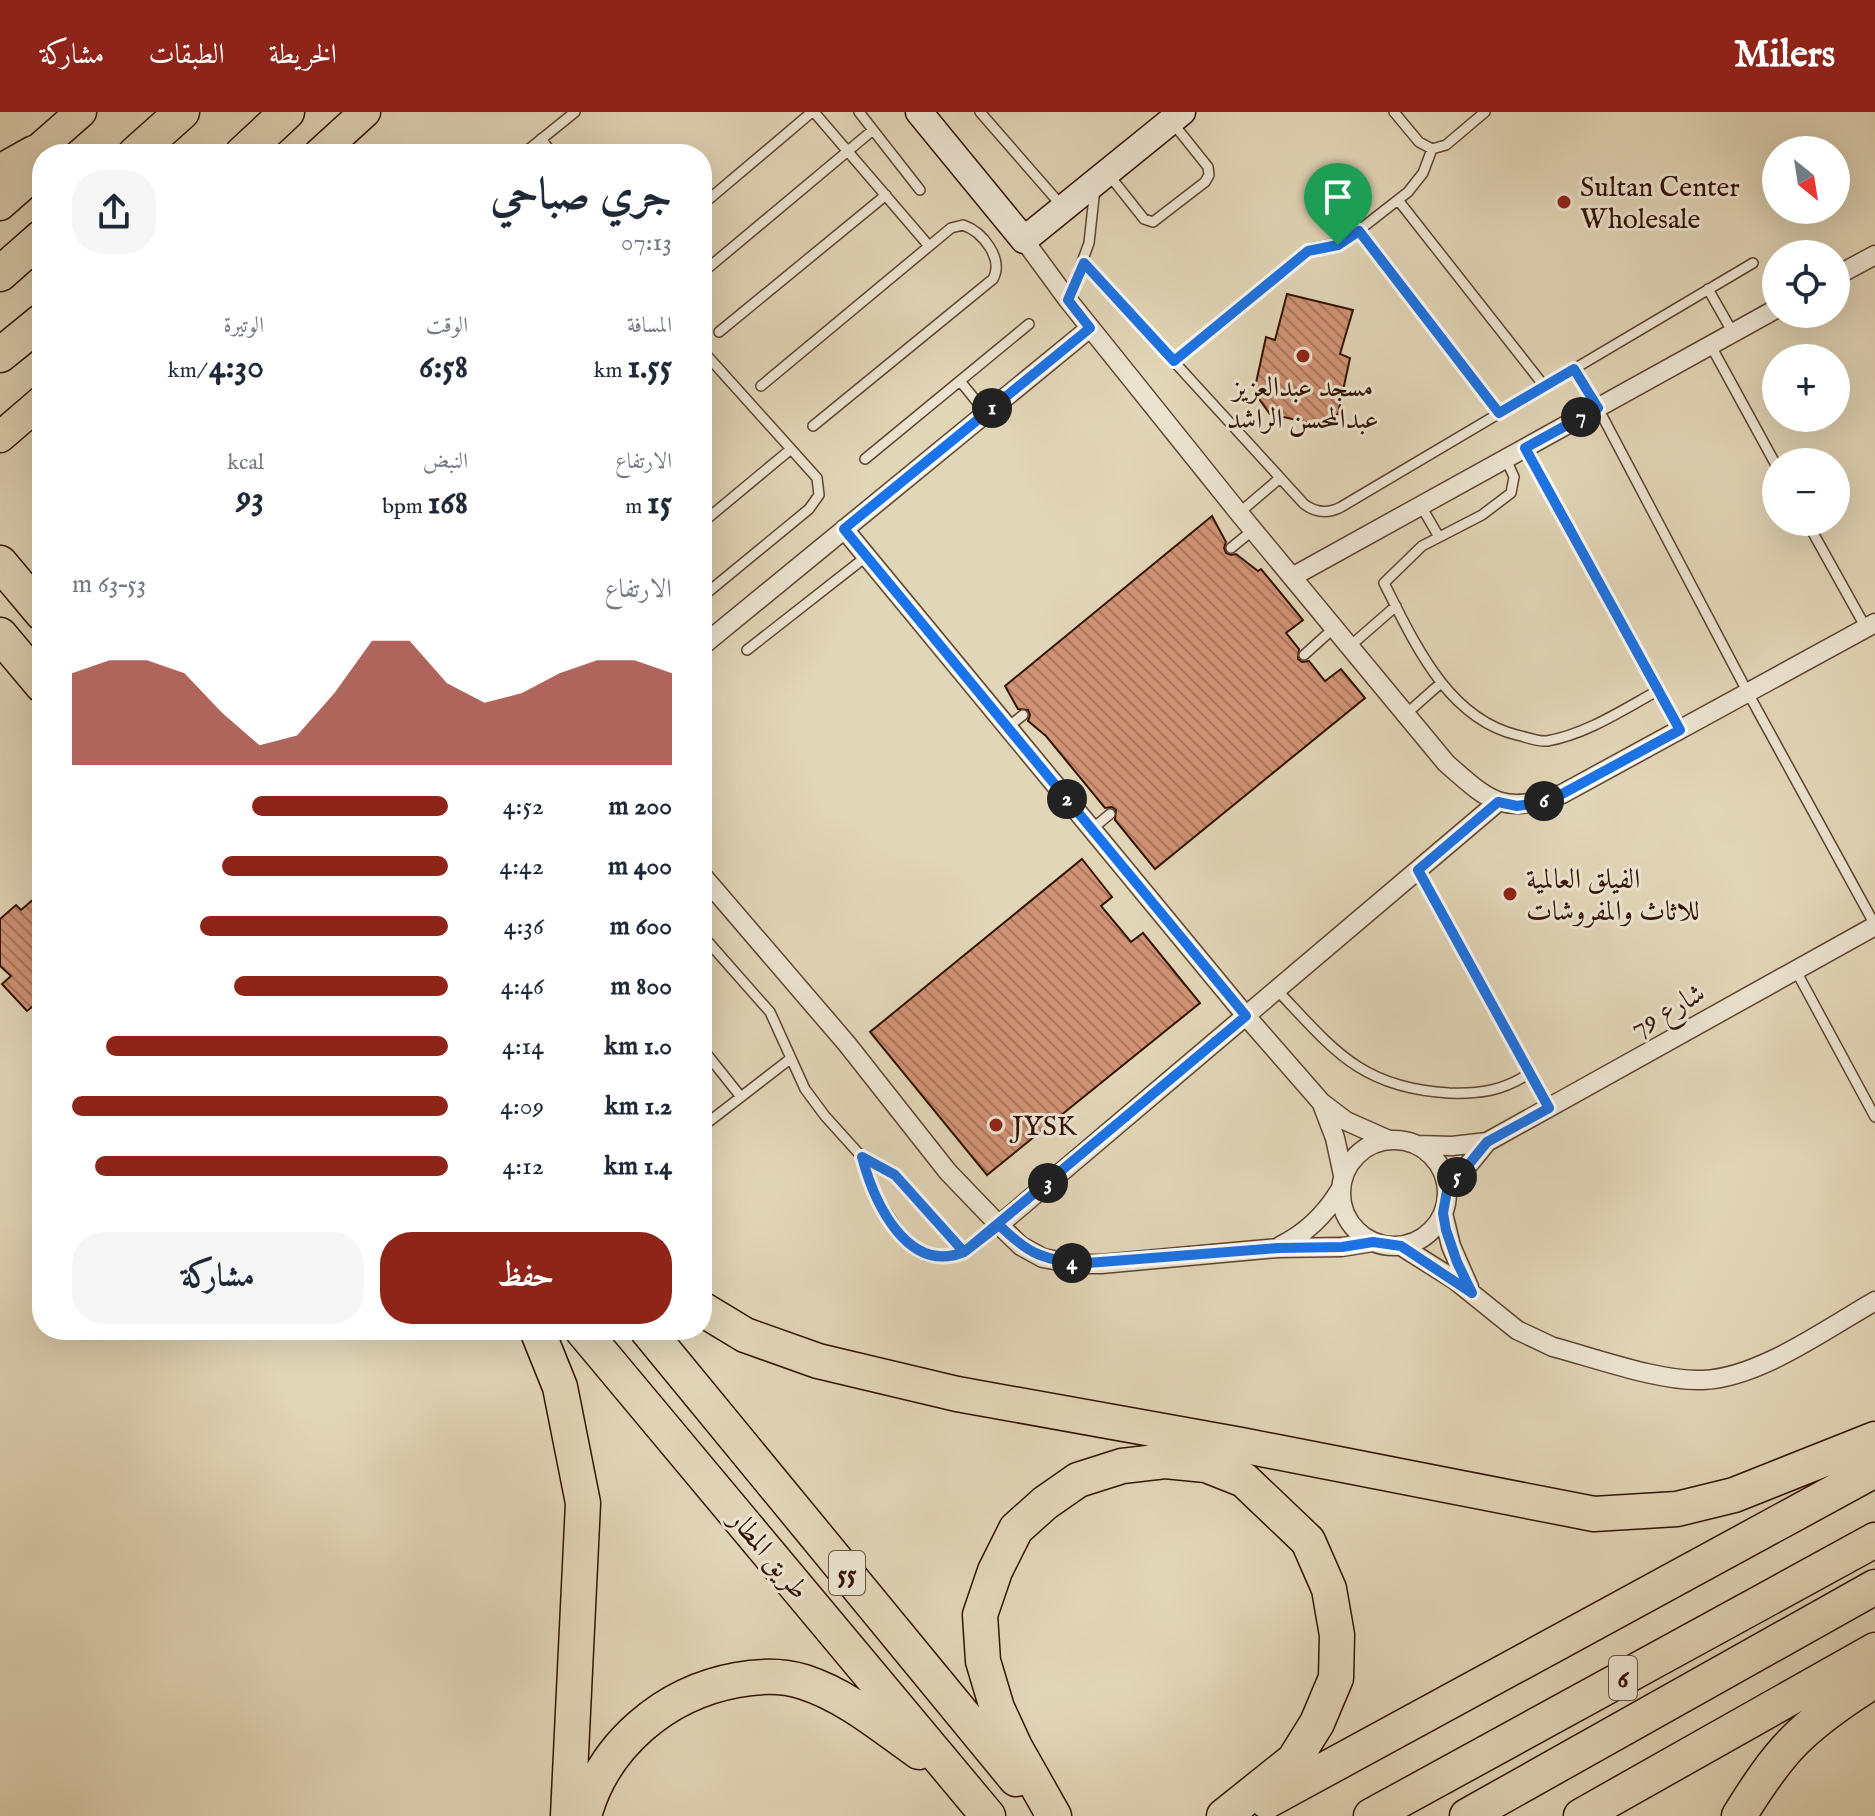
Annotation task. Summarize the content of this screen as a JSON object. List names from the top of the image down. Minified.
{"streets":{"highway":["طريق المطار","55","6"],"street":["شارع 79"]},"places":["Sultan Center Wholesale","مسجد عبدالعزيز عبدالمحسن الراشد","الفيلق العالمية للاثاث والمفروشات","JYSK"],"north":"bottom right","page":{"header":"Milers","nav":["الخريطة","الطبقات","مشاركة"],"map_buttons":["+","−"],"heading":["جري صباحي","07:13"],"stats":[["المسافة","1.55 km"],["الوقت","6:58"],["الوتيرة","4:30 /km"],["الارتفاع","15 m"],["النبض","168 bpm"],["kcal","93"]],"pins":["1","7","2","6","5","3","4"],"chart":["الارتفاع","53–63 m"],"list":[{"name":"200 m","note":"4:52"},{"name":"400 m","note":"4:42"},{"name":"600 m","note":"4:36"},{"name":"800 m","note":"4:46"},{"name":"1.0 km","note":"4:14"},{"name":"1.2 km","note":"4:09"},{"name":"1.4 km","note":"4:12"}],"buttons":["حفظ","مشاركة"]}}
